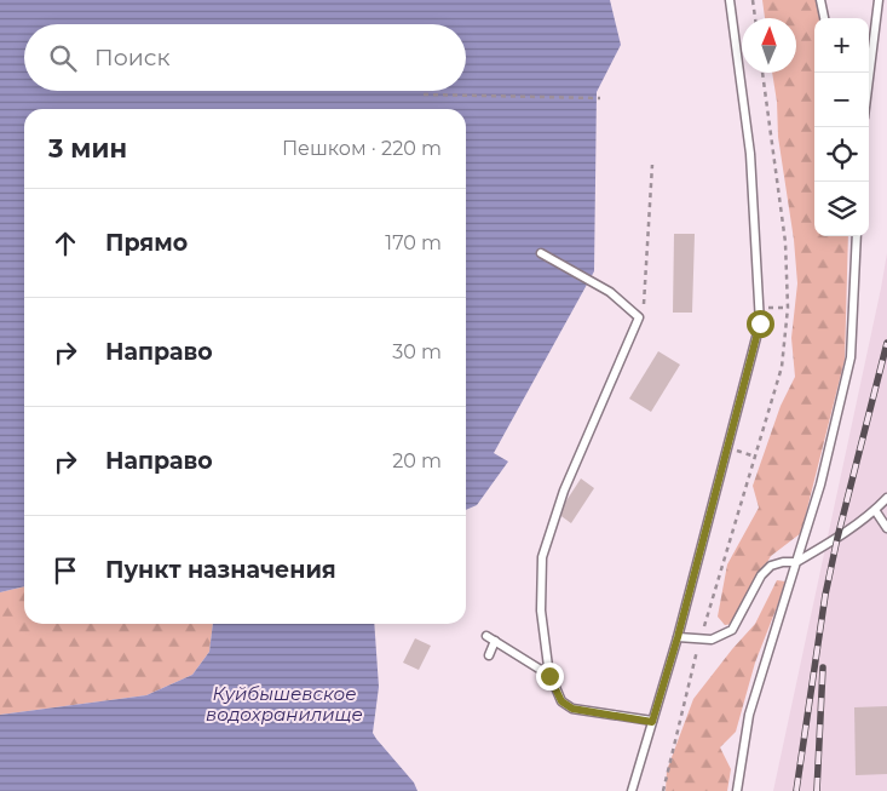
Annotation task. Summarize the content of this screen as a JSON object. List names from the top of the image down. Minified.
{"water":["Куйбышевское водохранилище"],"north":"top","page":{"map_buttons":["+","−"],"search":"Поиск","heading":["3 мин","Пешком · 220 m"],"list":[["Прямо","170 m"],["Направо","30 m"],["Направо","20 m"],"Пункт назначения"]}}
